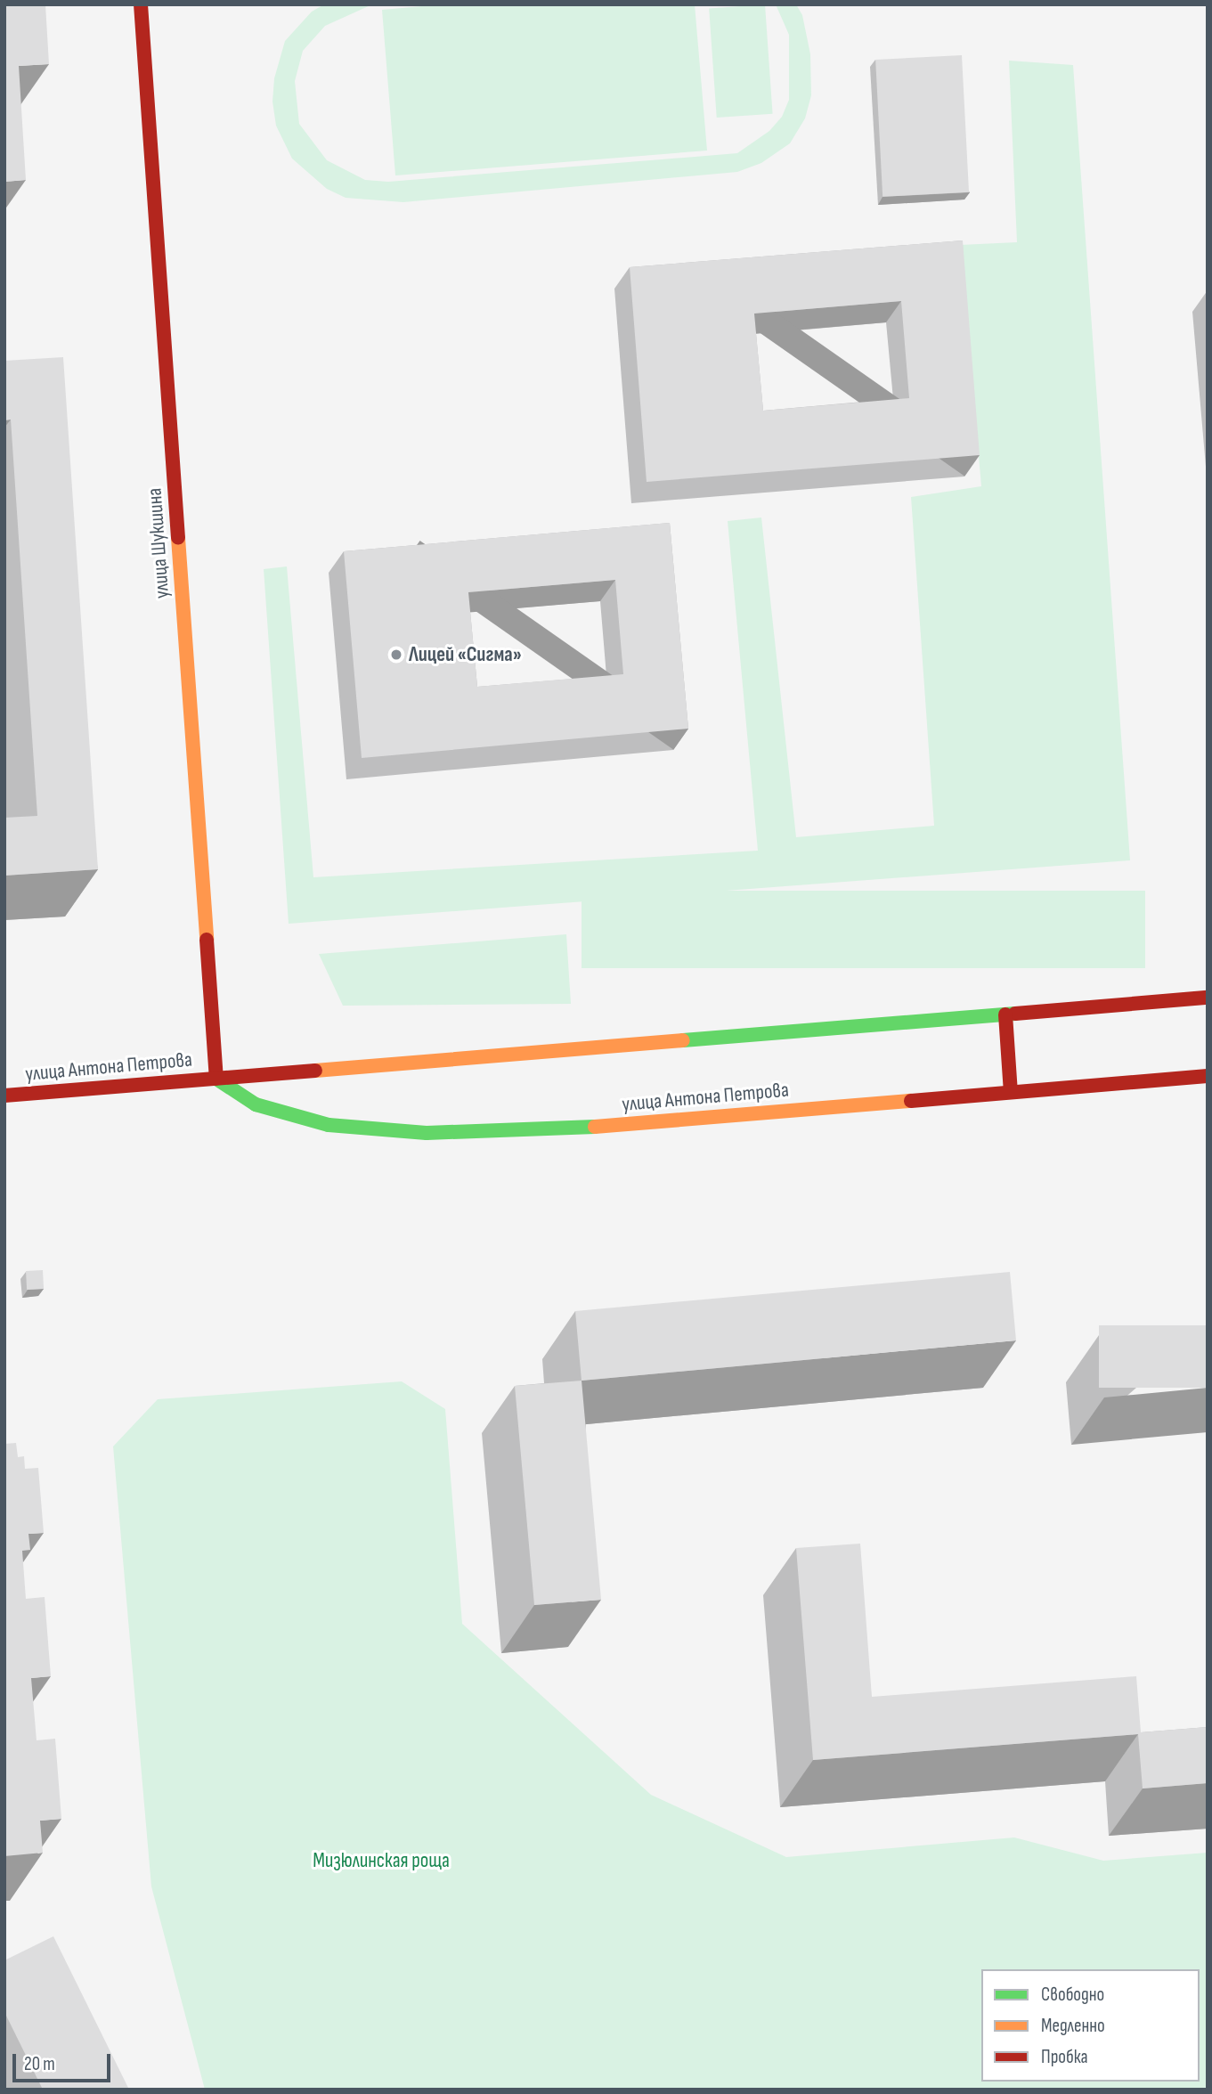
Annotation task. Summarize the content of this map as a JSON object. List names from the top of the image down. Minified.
{"streets":{"street":["улица Шукшина","улица Антона Петрова"]},"crossings":[["улица Шукшина","улица Антона Петрова"]],"parks":["Мизюлинская роща"],"places":["Лицей «Сигма»"],"legend":["Свободно","Медленно","Пробка"],"scale_bar":"20 m"}
